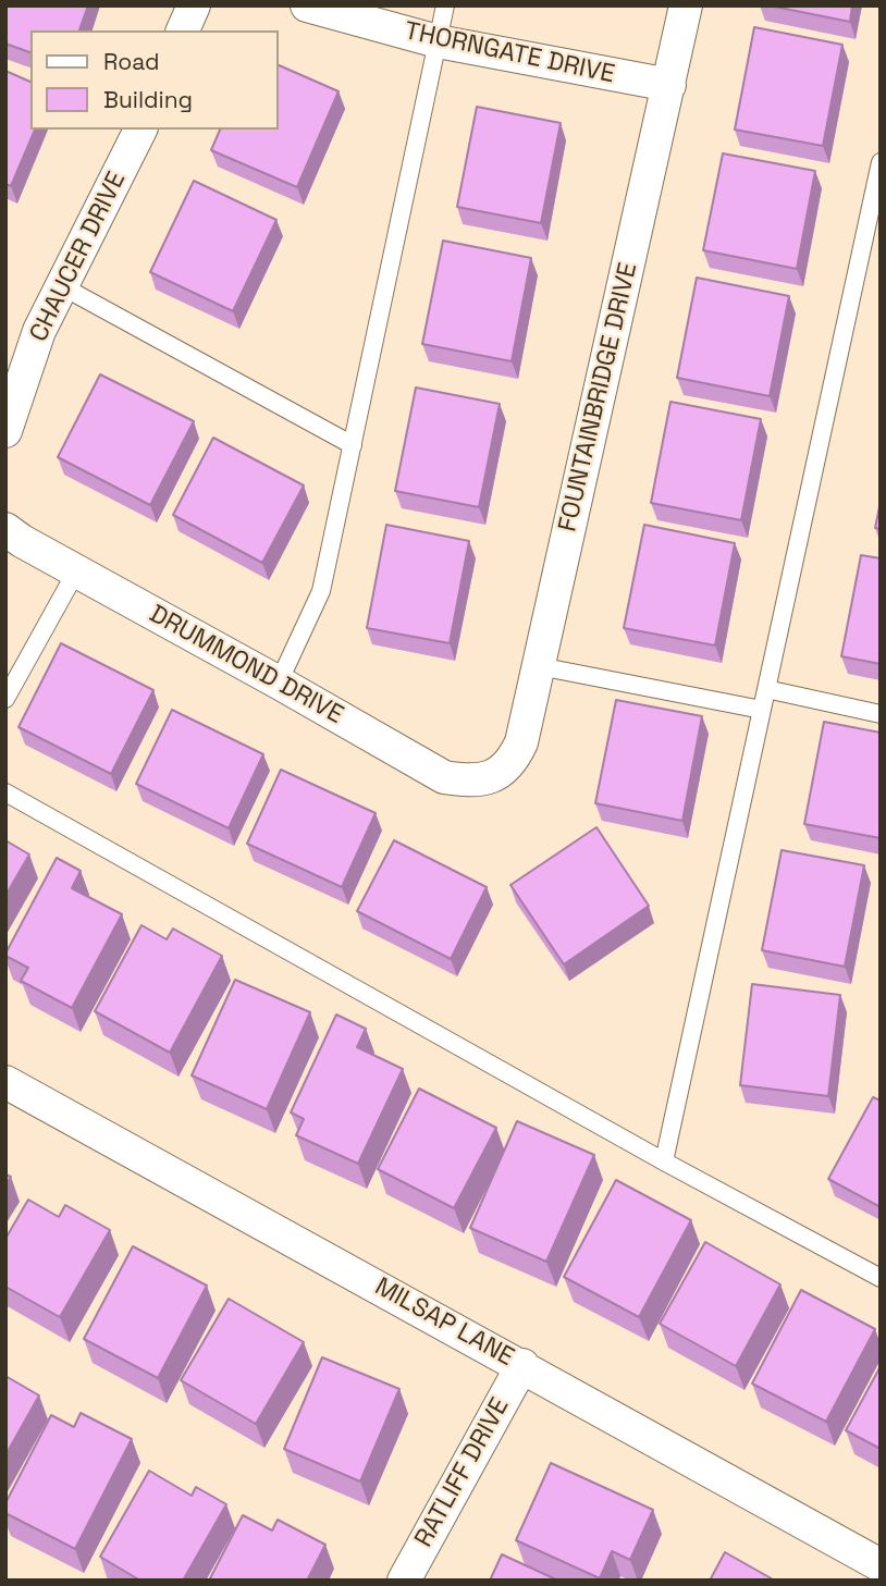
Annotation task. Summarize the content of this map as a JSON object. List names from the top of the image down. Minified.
{"streets":{"street":["THORNGATE DRIVE","CHAUCER DRIVE","FOUNTAINBRIDGE DRIVE","DRUMMOND DRIVE","MILSAP LANE","RATLIFF DRIVE"]},"crossings":[["THORNGATE DRIVE","FOUNTAINBRIDGE DRIVE"],["FOUNTAINBRIDGE DRIVE","DRUMMOND DRIVE"],["MILSAP LANE","RATLIFF DRIVE"]],"legend":["Road","Building"]}
